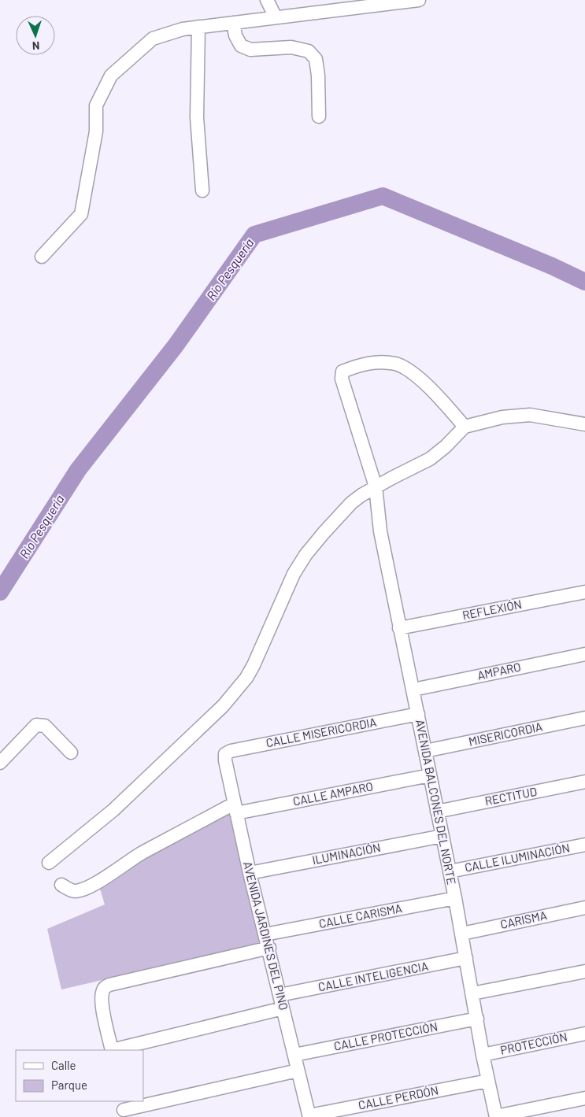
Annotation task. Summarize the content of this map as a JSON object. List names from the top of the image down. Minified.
{"streets":{"street":["REFLEXIÓN","AMPARO","CALLE MISERICORDIA","MISERICORDIA","CALLE AMPARO","RECTITUD","AVENIDA BALCONES DEL NORTE","ILUMINACIÓN","CALLE ILUMINACIÓN","CALLE CARISMA","CARISMA","AVENIDA JARDINES DEL PINO","CALLE INTELIGENCIA","CALLE PROTECCIÓN","PROTECCIÓN","CALLE PERDÓN"]},"crossings":[["REFLEXIÓN","AVENIDA BALCONES DEL NORTE"],["AMPARO","AVENIDA BALCONES DEL NORTE"],["CALLE MISERICORDIA","AVENIDA BALCONES DEL NORTE"],["CALLE MISERICORDIA","AVENIDA JARDINES DEL PINO"],["MISERICORDIA","AVENIDA BALCONES DEL NORTE"],["CALLE AMPARO","AVENIDA BALCONES DEL NORTE"],["CALLE AMPARO","AVENIDA JARDINES DEL PINO"],["RECTITUD","AVENIDA BALCONES DEL NORTE"],["AVENIDA BALCONES DEL NORTE","ILUMINACIÓN"],["AVENIDA BALCONES DEL NORTE","CALLE ILUMINACIÓN"],["AVENIDA BALCONES DEL NORTE","CALLE CARISMA"],["AVENIDA BALCONES DEL NORTE","CARISMA"],["AVENIDA BALCONES DEL NORTE","CALLE INTELIGENCIA"],["AVENIDA BALCONES DEL NORTE","CALLE PROTECCIÓN"],["AVENIDA BALCONES DEL NORTE","PROTECCIÓN"],["AVENIDA BALCONES DEL NORTE","CALLE PERDÓN"],["ILUMINACIÓN","AVENIDA JARDINES DEL PINO"],["CALLE CARISMA","AVENIDA JARDINES DEL PINO"],["AVENIDA JARDINES DEL PINO","CALLE INTELIGENCIA"],["AVENIDA JARDINES DEL PINO","CALLE PROTECCIÓN"],["AVENIDA JARDINES DEL PINO","CALLE PERDÓN"]],"water":["Río Pesquería"],"legend":["Calle","Parque"],"north":"bottom"}
